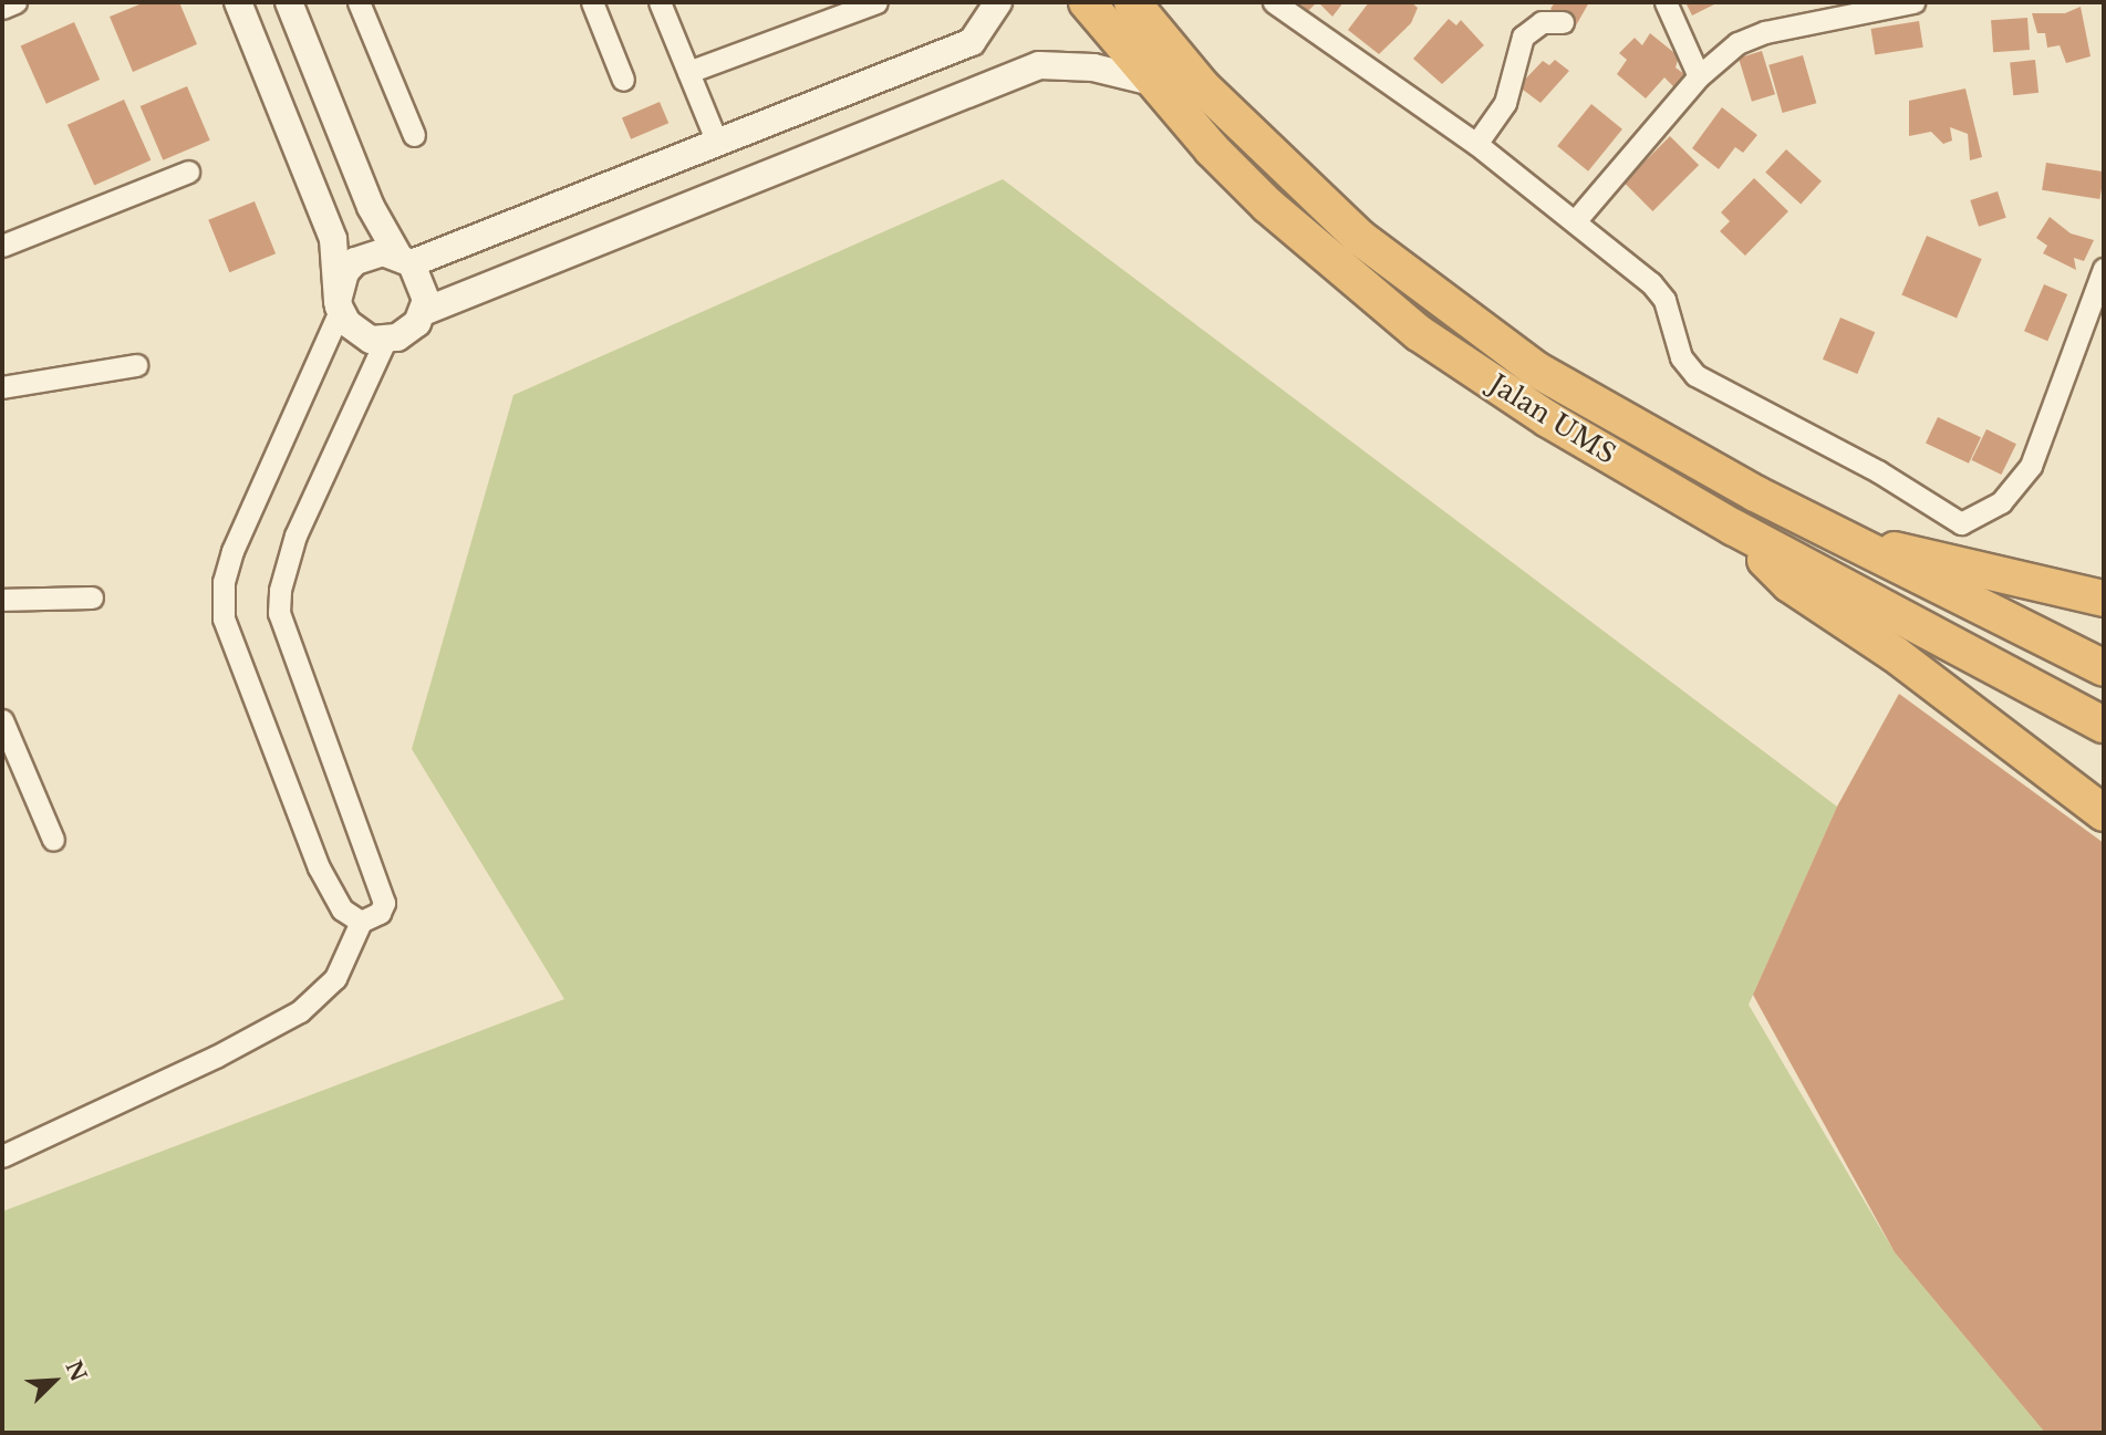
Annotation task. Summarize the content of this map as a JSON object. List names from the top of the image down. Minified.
{"streets":{"highway":["Jalan UMS"]},"north":"top right"}
